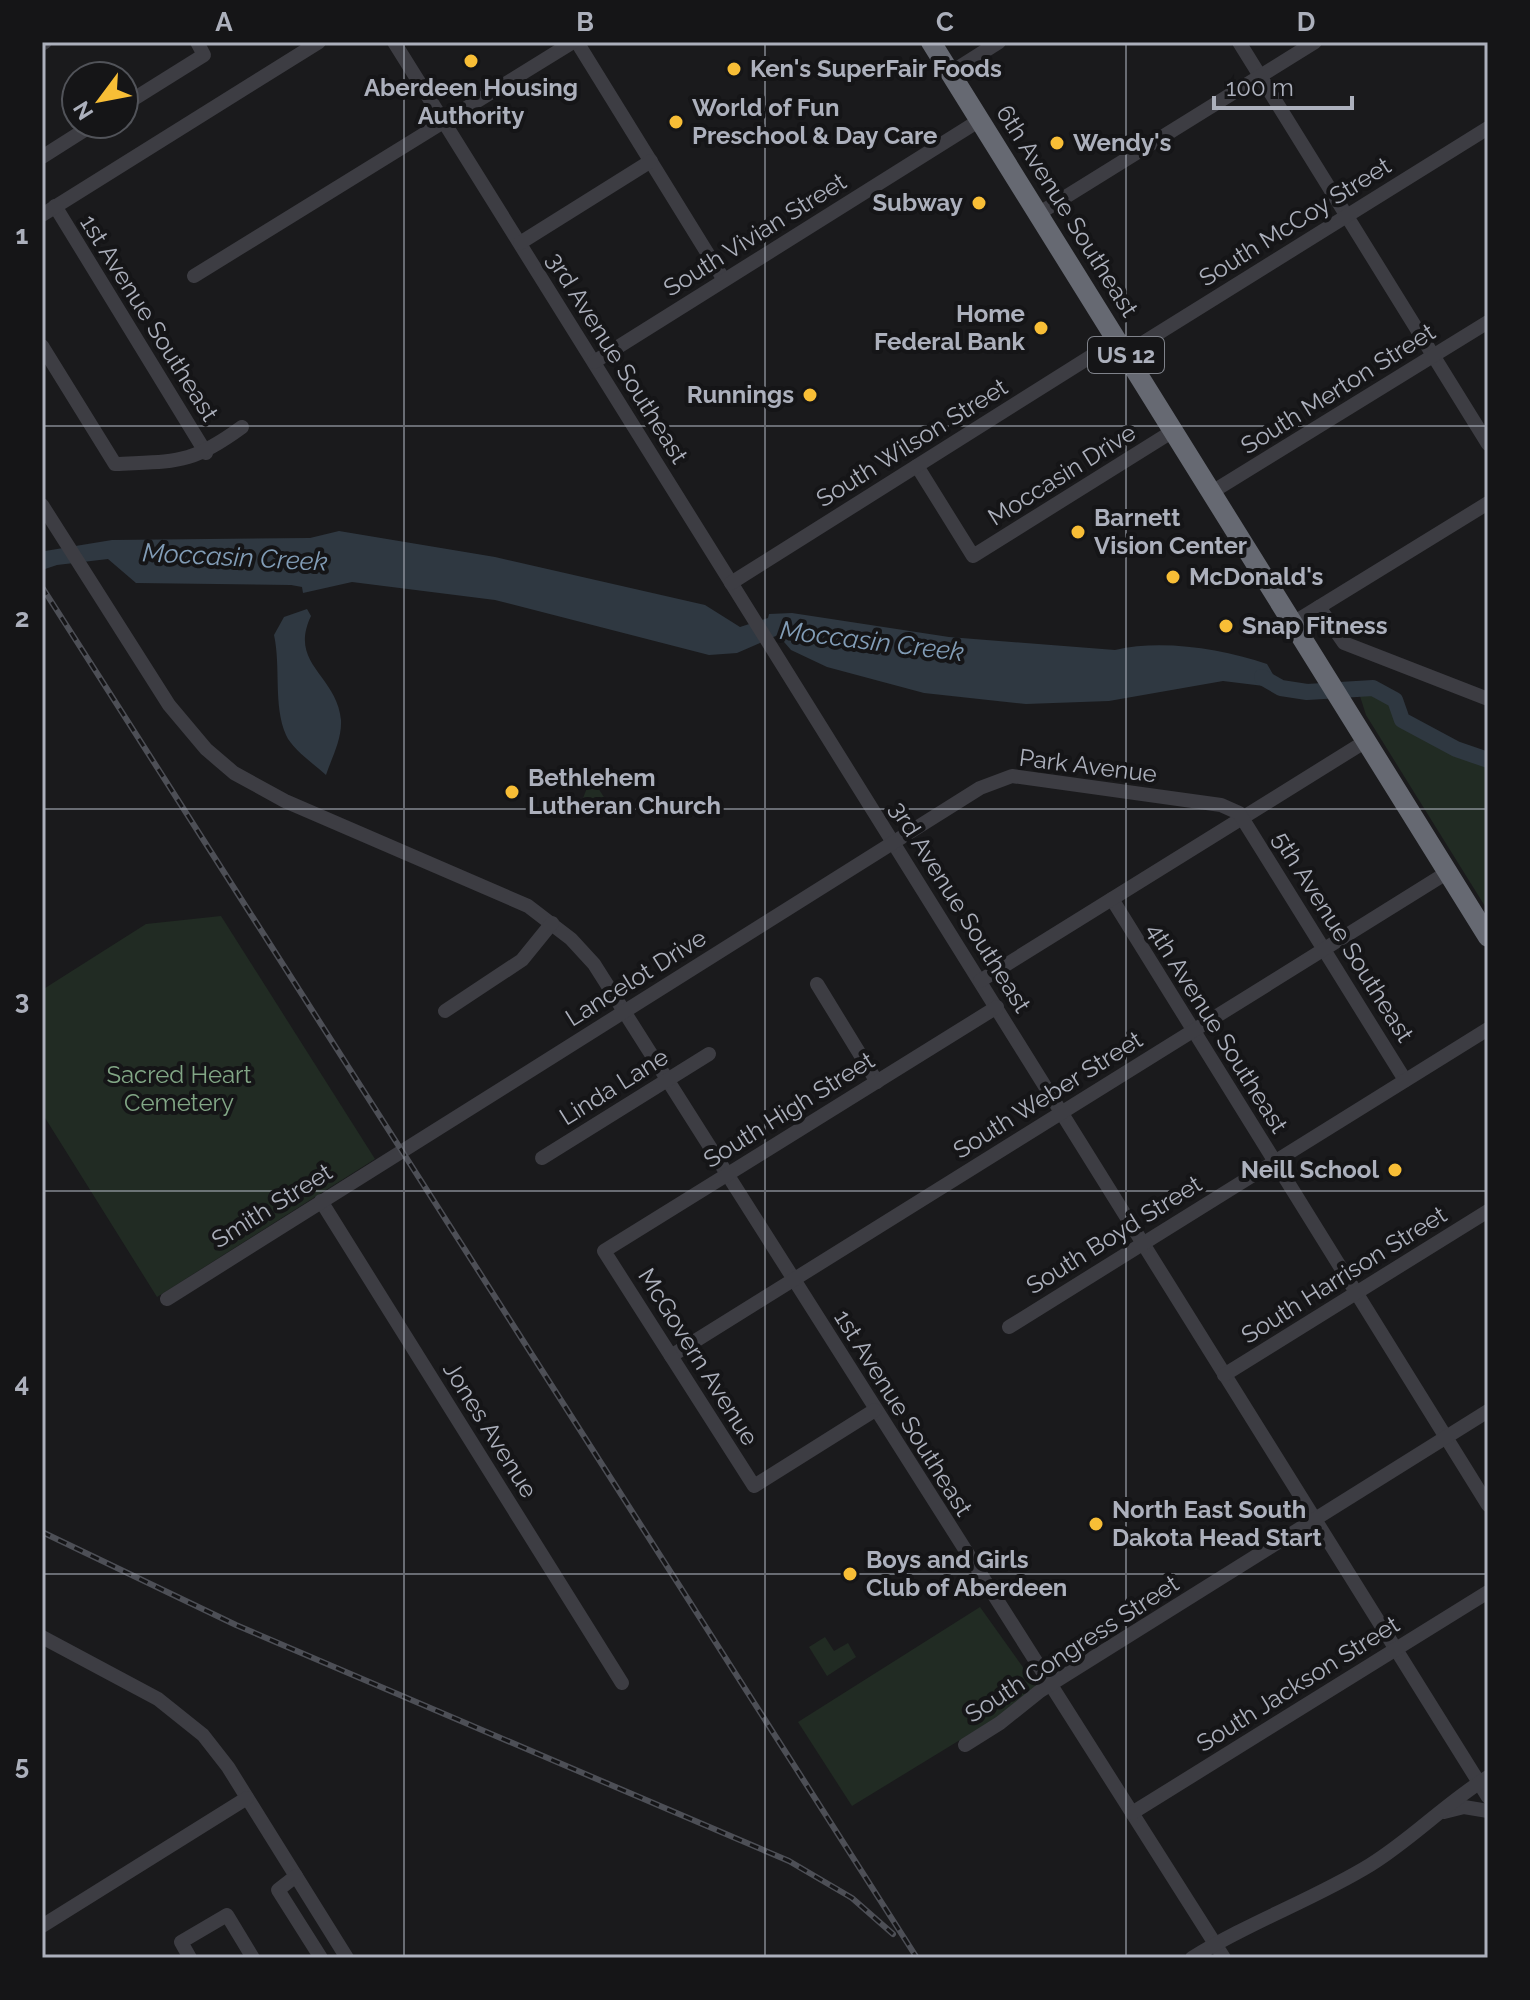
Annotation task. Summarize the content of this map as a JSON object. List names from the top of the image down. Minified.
{"streets":{"highway":["6th Avenue Southeast","US 12"],"street":["South McCoy Street","South Vivian Street","1st Avenue Southeast","3rd Avenue Southeast","South Merton Street","South Wilson Street","Moccasin Drive","Park Avenue","5th Avenue Southeast","Lancelot Drive","4th Avenue Southeast","Linda Lane","South Weber Street","South High Street","Smith Street","South Boyd Street","South Harrison Street","McGovern Avenue","Jones Avenue","South Congress Street","South Jackson Street"]},"crossings":[["6th Avenue Southeast","South McCoy Street"],["6th Avenue Southeast","South Vivian Street"],["6th Avenue Southeast","South Merton Street"],["6th Avenue Southeast","South Wilson Street"],["6th Avenue Southeast","Moccasin Drive"],["6th Avenue Southeast","South Weber Street"],["South McCoy Street","South Wilson Street"],["South Vivian Street","3rd Avenue Southeast"],["1st Avenue Southeast","Lancelot Drive"],["1st Avenue Southeast","Linda Lane"],["1st Avenue Southeast","South Weber Street"],["1st Avenue Southeast","South High Street"],["1st Avenue Southeast","McGovern Avenue"],["1st Avenue Southeast","South Congress Street"],["1st Avenue Southeast","South Jackson Street"],["3rd Avenue Southeast","South Wilson Street"],["3rd Avenue Southeast","Park Avenue"],["3rd Avenue Southeast","Lancelot Drive"],["3rd Avenue Southeast","South Weber Street"],["3rd Avenue Southeast","South High Street"],["3rd Avenue Southeast","South Boyd Street"],["3rd Avenue Southeast","South Harrison Street"],["3rd Avenue Southeast","South Congress Street"],["3rd Avenue Southeast","South Jackson Street"],["South Wilson Street","Moccasin Drive"],["Park Avenue","5th Avenue Southeast"],["Park Avenue","Lancelot Drive"],["5th Avenue Southeast","South Weber Street"],["5th Avenue Southeast","South Boyd Street"],["Lancelot Drive","Smith Street"],["4th Avenue Southeast","South Weber Street"],["4th Avenue Southeast","South Boyd Street"],["4th Avenue Southeast","South Harrison Street"],["4th Avenue Southeast","South Congress Street"],["South Weber Street","McGovern Avenue"],["South High Street","McGovern Avenue"],["Smith Street","Jones Avenue"]],"water":["Moccasin Creek"],"parks":["Sacred Heart Cemetery"],"places":["Aberdeen Housing Authority","Ken's SuperFair Foods","World of Fun Preschool & Day Care","Wendy's","Subway","Home Federal Bank","Runnings","Barnett Vision Center","McDonald's","Snap Fitness","Bethlehem Lutheran Church","Neill School","North East South Dakota Head Start","Boys and Girls Club of Aberdeen"],"scale_bar":"100 m","north":"bottom left","grid":{"columns":["A","B","C","D"],"rows":["1","2","3","4","5"]}}
